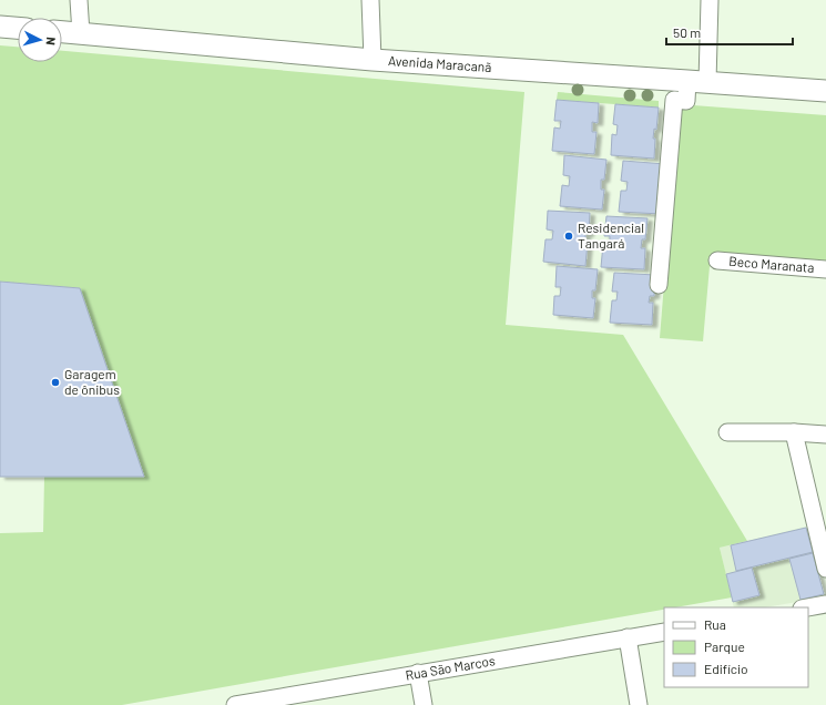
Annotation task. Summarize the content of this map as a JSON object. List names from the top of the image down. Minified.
{"streets":{"street":["Avenida Maracanã","Beco Maranata","Rua São Marcos"]},"places":["Residencial Tangará","Garagem de ônibus"],"legend":["Rua","Parque","Edifício"],"scale_bar":"50 m","north":"right"}
